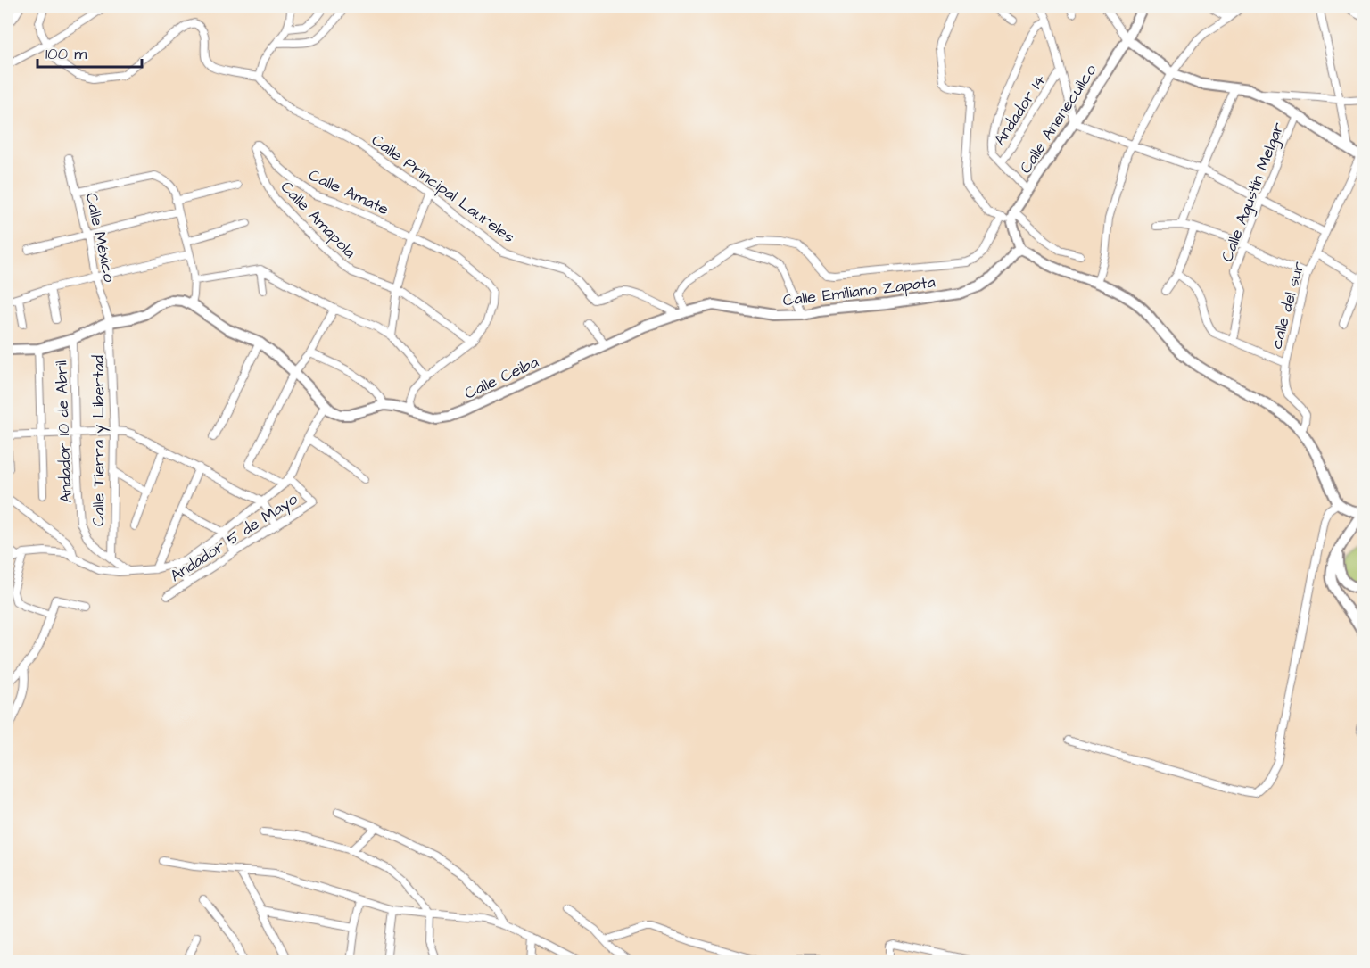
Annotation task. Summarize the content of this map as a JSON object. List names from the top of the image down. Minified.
{"streets":{"street":["Andador 14","Calle Anenecuilco","Calle Principal Laureles","Calle Amate","Calle Agustín Melgar","Calle Amapola","Calle México","Calle Emiliano Zapata","calle del sur","Calle Ceiba","Andador 10 de Abril","Calle Tierra y Libertad","Andador 5 de Mayo"]},"crossings":[["Calle Principal Laureles","Calle Emiliano Zapata"],["Calle Principal Laureles","Calle Ceiba"],["Calle Amate","Calle Amapola"],["Calle México","Calle Tierra y Libertad"],["Calle Emiliano Zapata","Calle Ceiba"],["Andador 10 de Abril","Calle Tierra y Libertad"]],"scale_bar":"100 m"}
